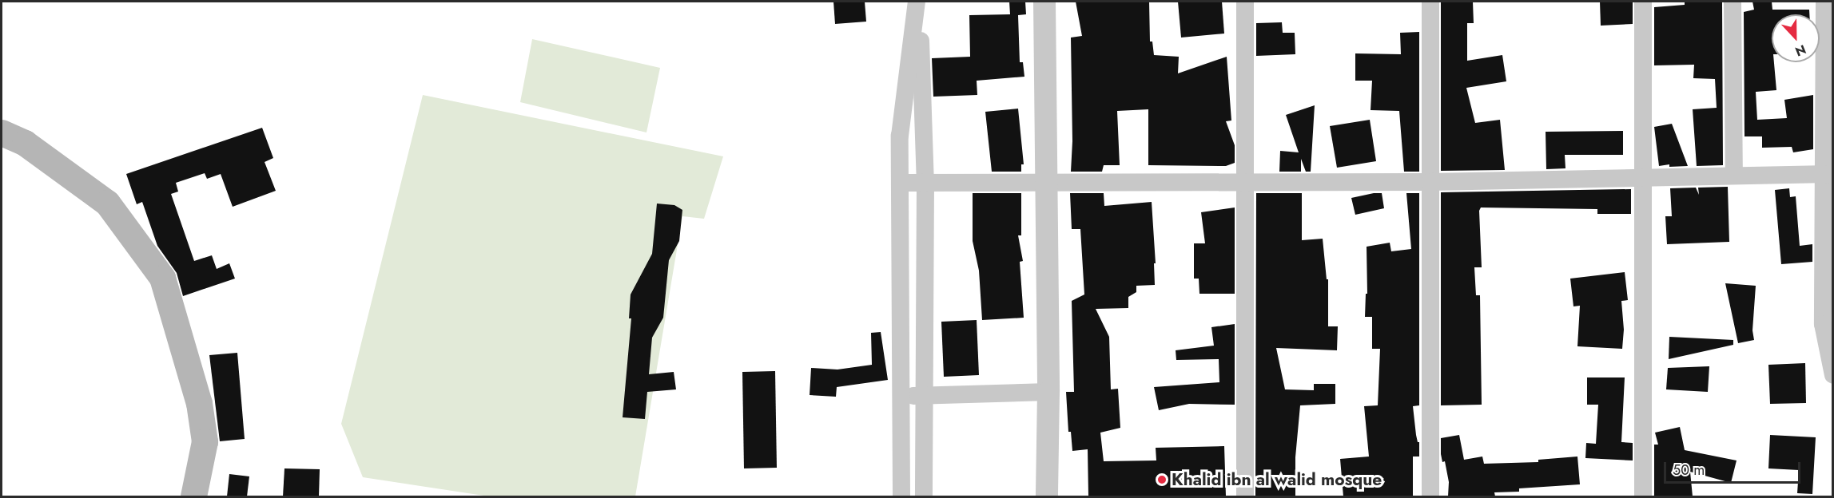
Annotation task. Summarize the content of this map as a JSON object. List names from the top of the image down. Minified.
{"places":["Khalid ibn al walid mosque"],"scale_bar":"50 m","north":"bottom"}
